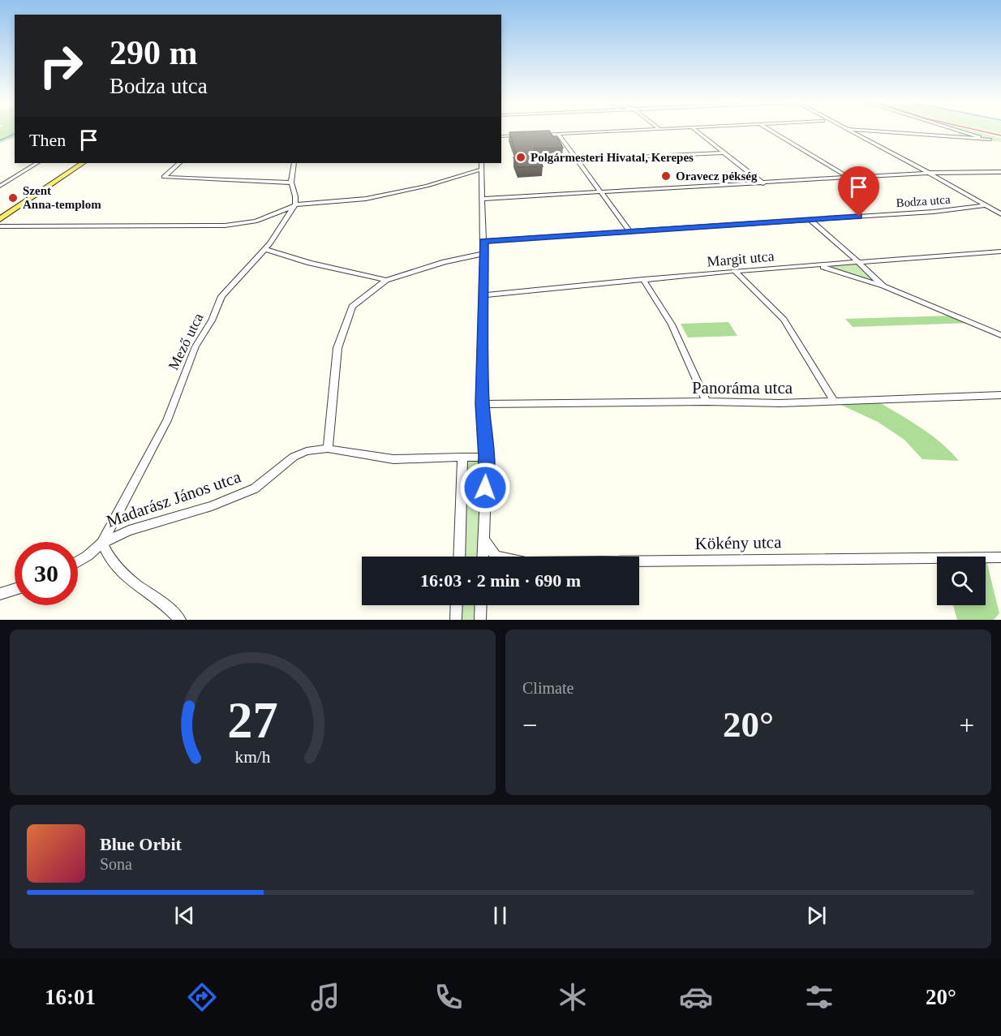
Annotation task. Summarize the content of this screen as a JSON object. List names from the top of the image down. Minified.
{"streets":{"street":["Bodza utca","Margit utca","Mező utca","Panoráma utca","Madarász János utca","Kökény utca"]},"crossings":[["Mező utca","Madarász János utca"]],"places":["Polgármesteri Hivatal, Kerepes","Oravecz pékség","Szent Anna-templom"],"page":{"turn":["290 m","Bodza utca"],"then":"Then","limit":"30","trip":"16:03 · 2 min · 690 m","tile":"Climate","heat":["−","20°","+"],"song":["Blue Orbit","Sona"],"tabs":["16:01","20°"],"gauge":["27","km/h"]}}
